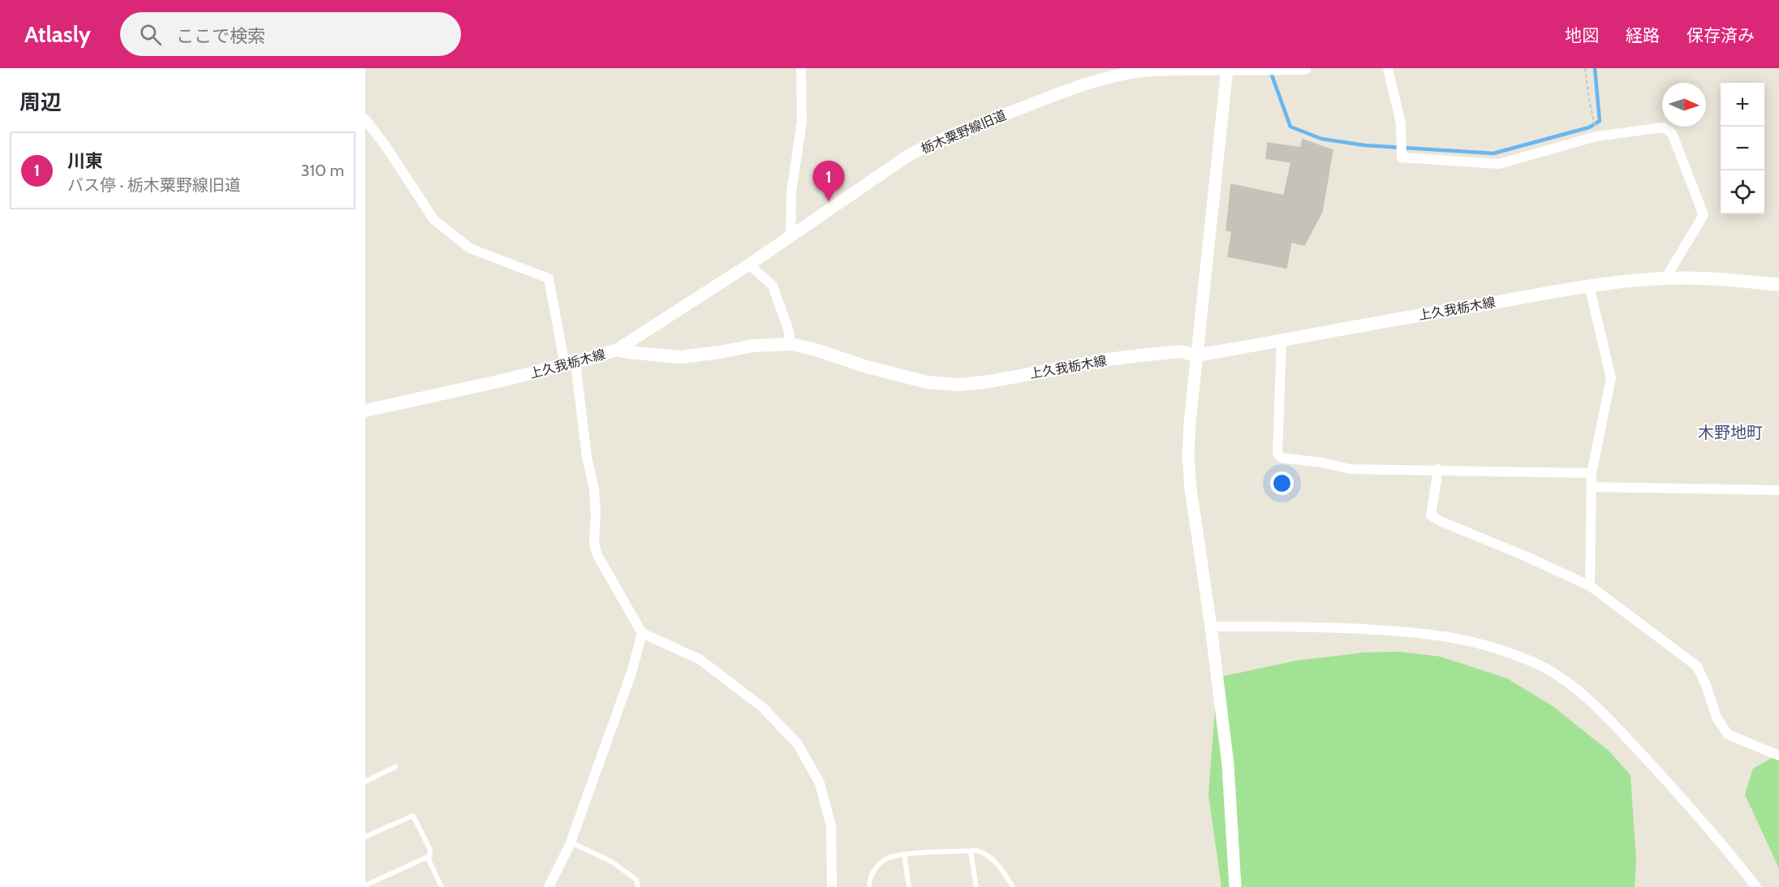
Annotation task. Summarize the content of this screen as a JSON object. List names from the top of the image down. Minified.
{"streets":{"main road":["上久我栃木線"],"street":["栃木粟野線旧道"]},"crossings":[["栃木粟野線旧道","上久我栃木線"]],"districts":["木野地町"],"north":"right","page":{"header":"Atlasly","search":"ここで検索","nav":["地図","経路","保存済み"],"heading":"周辺","map_buttons":["+","−"],"list":[{"mark":"1","name":"川東","note":"バス停 · 栃木粟野線旧道","value":"310 m"}],"pins":"1"}}
